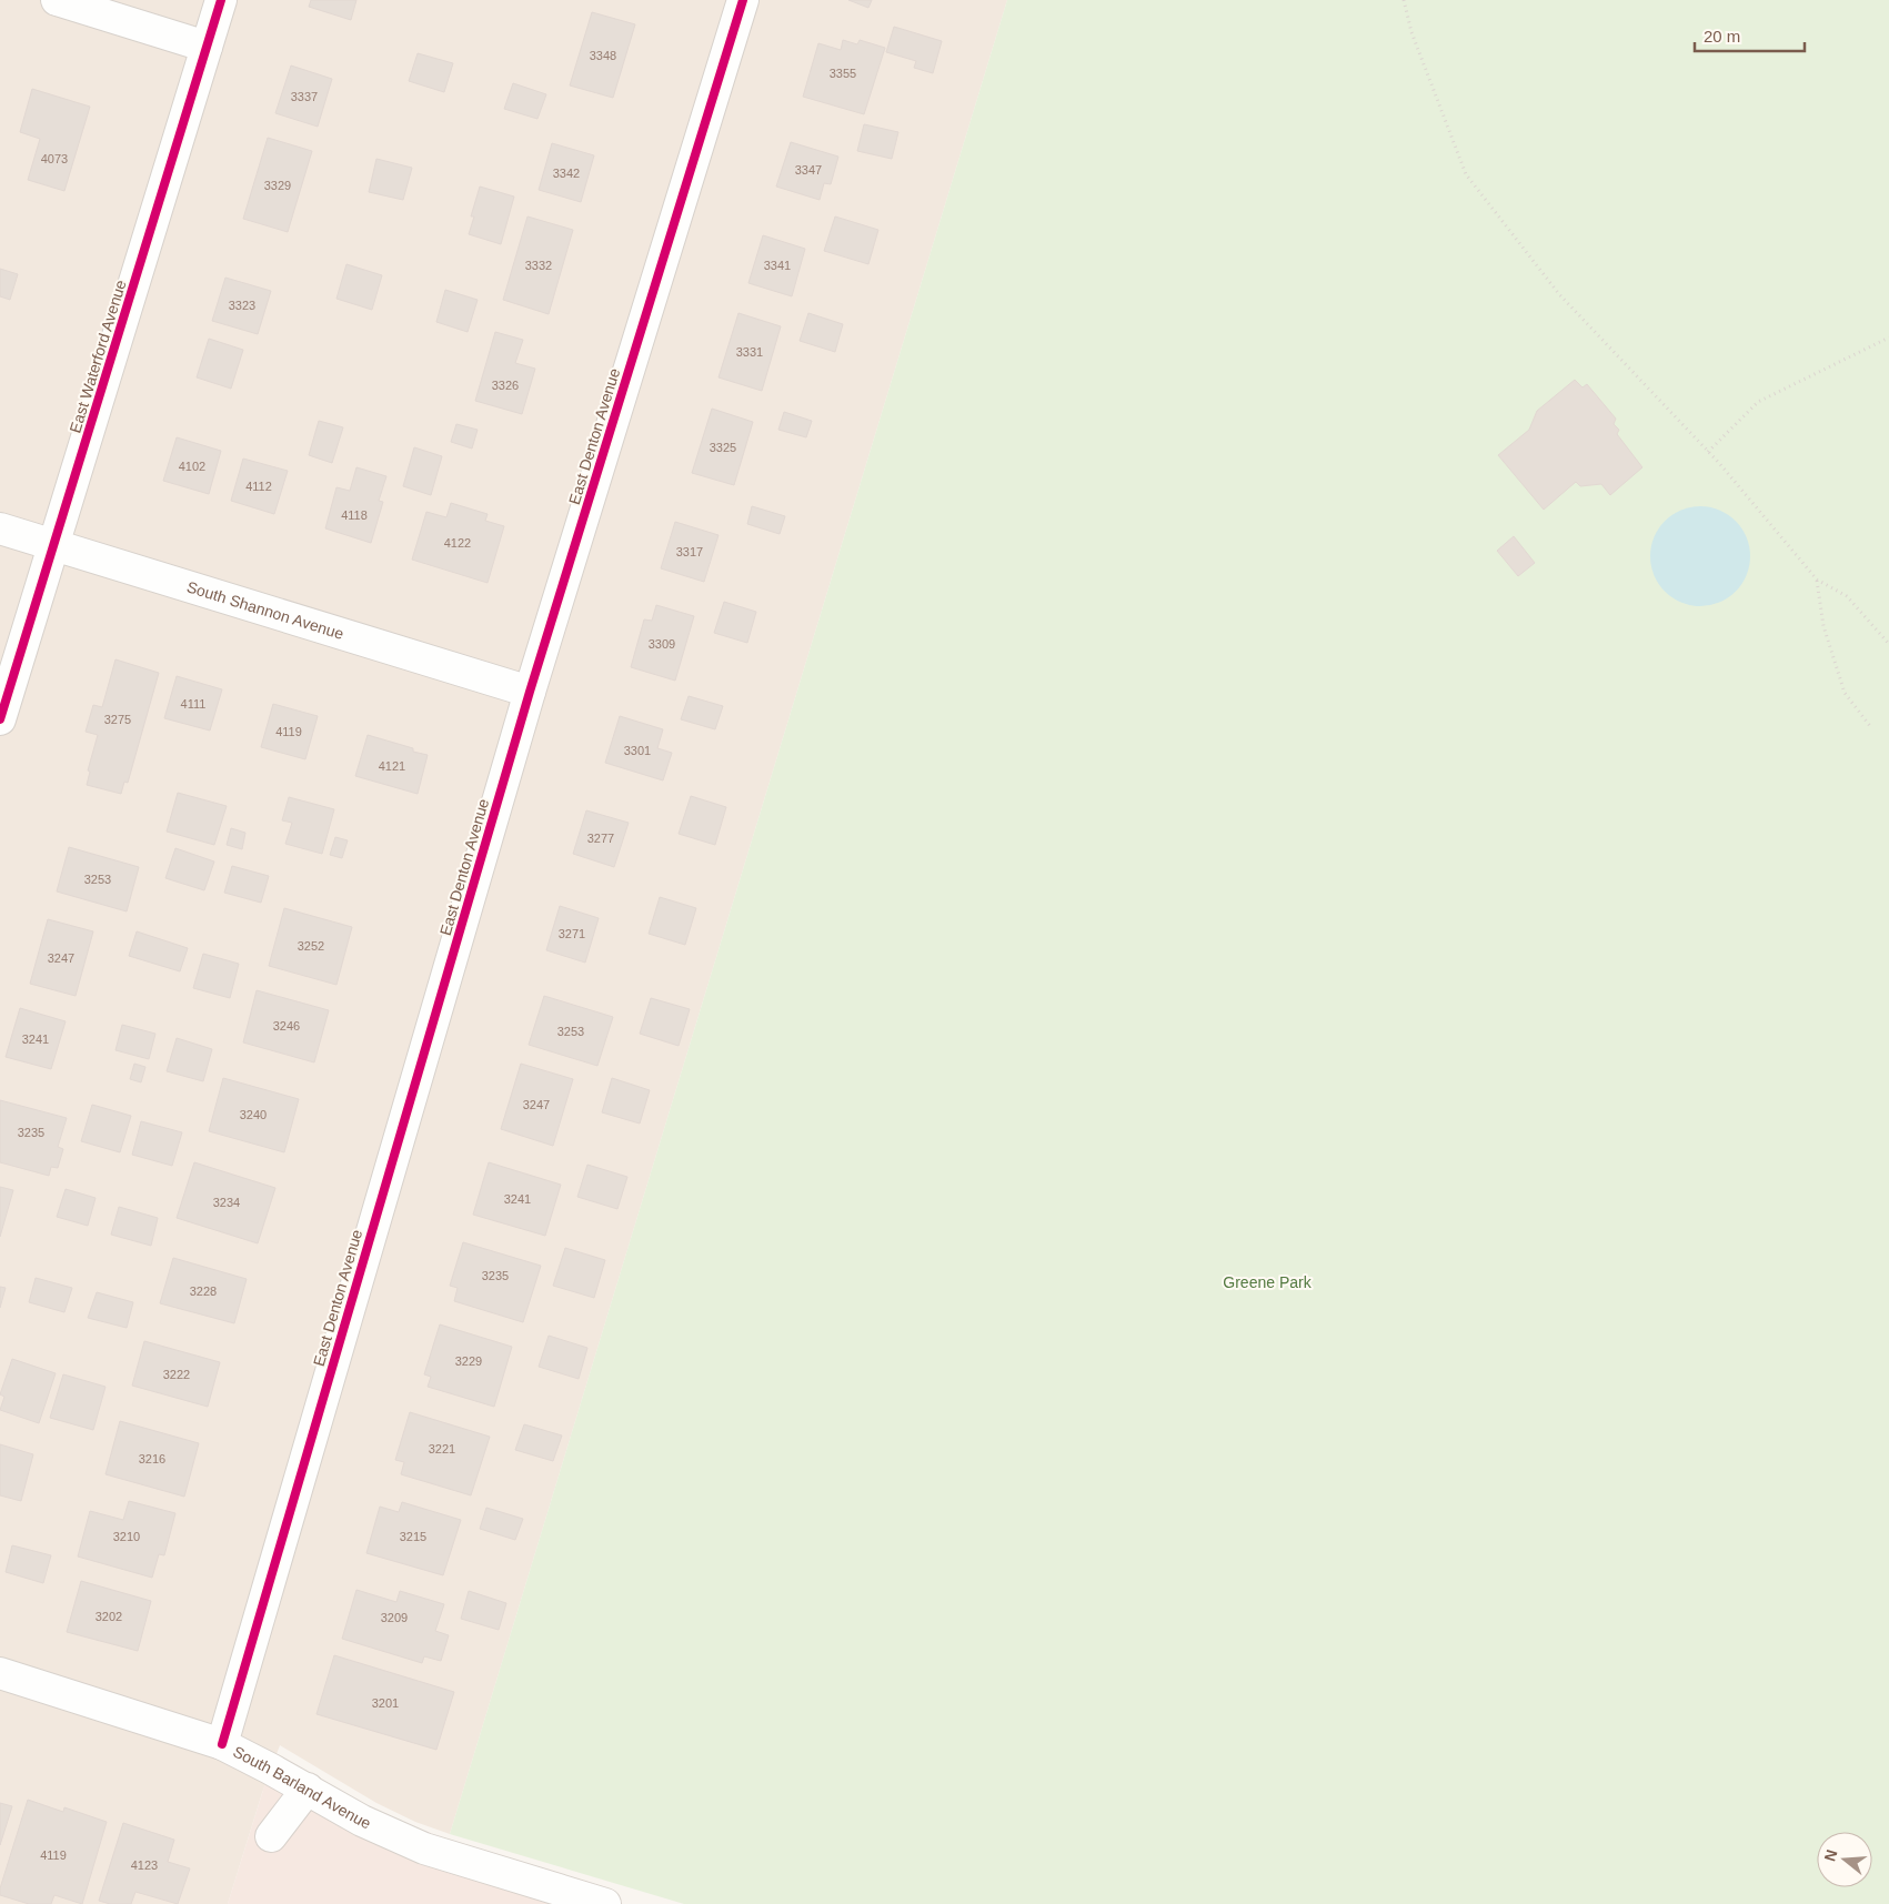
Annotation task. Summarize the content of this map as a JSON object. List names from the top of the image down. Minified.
{"streets":{"street":["East Waterford Avenue","East Denton Avenue","South Shannon Avenue","South Barland Avenue"]},"crossings":[["East Waterford Avenue","South Shannon Avenue"],["East Denton Avenue","South Shannon Avenue"],["East Denton Avenue","South Barland Avenue"]],"parks":["Greene Park"],"house_numbers":["3348","3355","3337","4073","3347","3342","3329","3332","3341","3323","3331","3326","3325","4102","4112","4118","4122","3317","3309","4111","3275","4119","3301","4121","3277","3253","3271","3252","3247","3246","3253","3241","3247","3240","3235","3241","3234","3235","3228","3229","3222","3221","3216","3210","3215","3202","3209","3201","4119","4123"],"scale_bar":"20 m","north":"left"}
